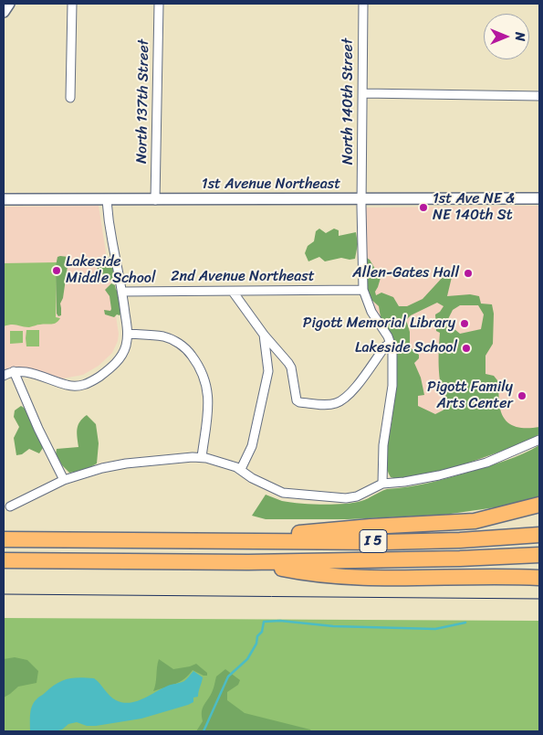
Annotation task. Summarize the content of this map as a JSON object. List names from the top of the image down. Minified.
{"streets":{"highway":["I 5"],"street":["North 137th Street","North 140th Street","1st Avenue Northeast","2nd Avenue Northeast"]},"crossings":[["North 137th Street","1st Avenue Northeast"],["North 140th Street","1st Avenue Northeast"],["North 140th Street","2nd Avenue Northeast"]],"places":["1st Ave NE & NE 140th St","Lakeside Middle School","Allen-Gates Hall","Pigott Memorial Library","Lakeside School","Pigott Family Arts Center"],"north":"right"}
